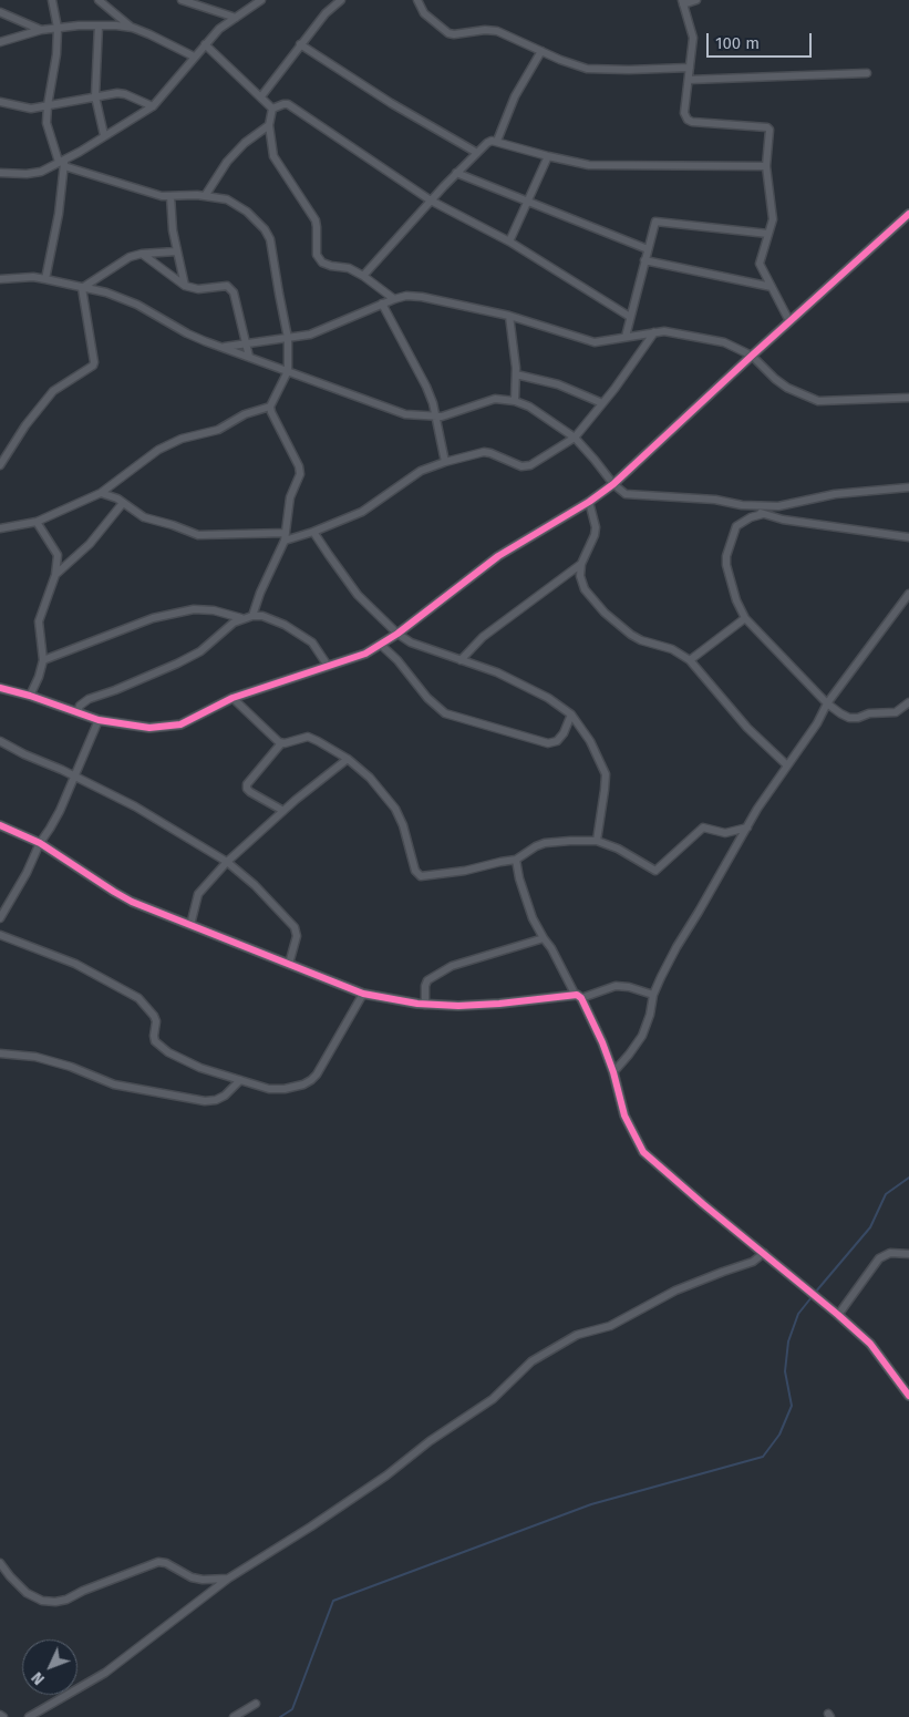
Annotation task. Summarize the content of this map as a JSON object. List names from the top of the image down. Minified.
{"scale_bar":"100 m","north":"bottom left"}
